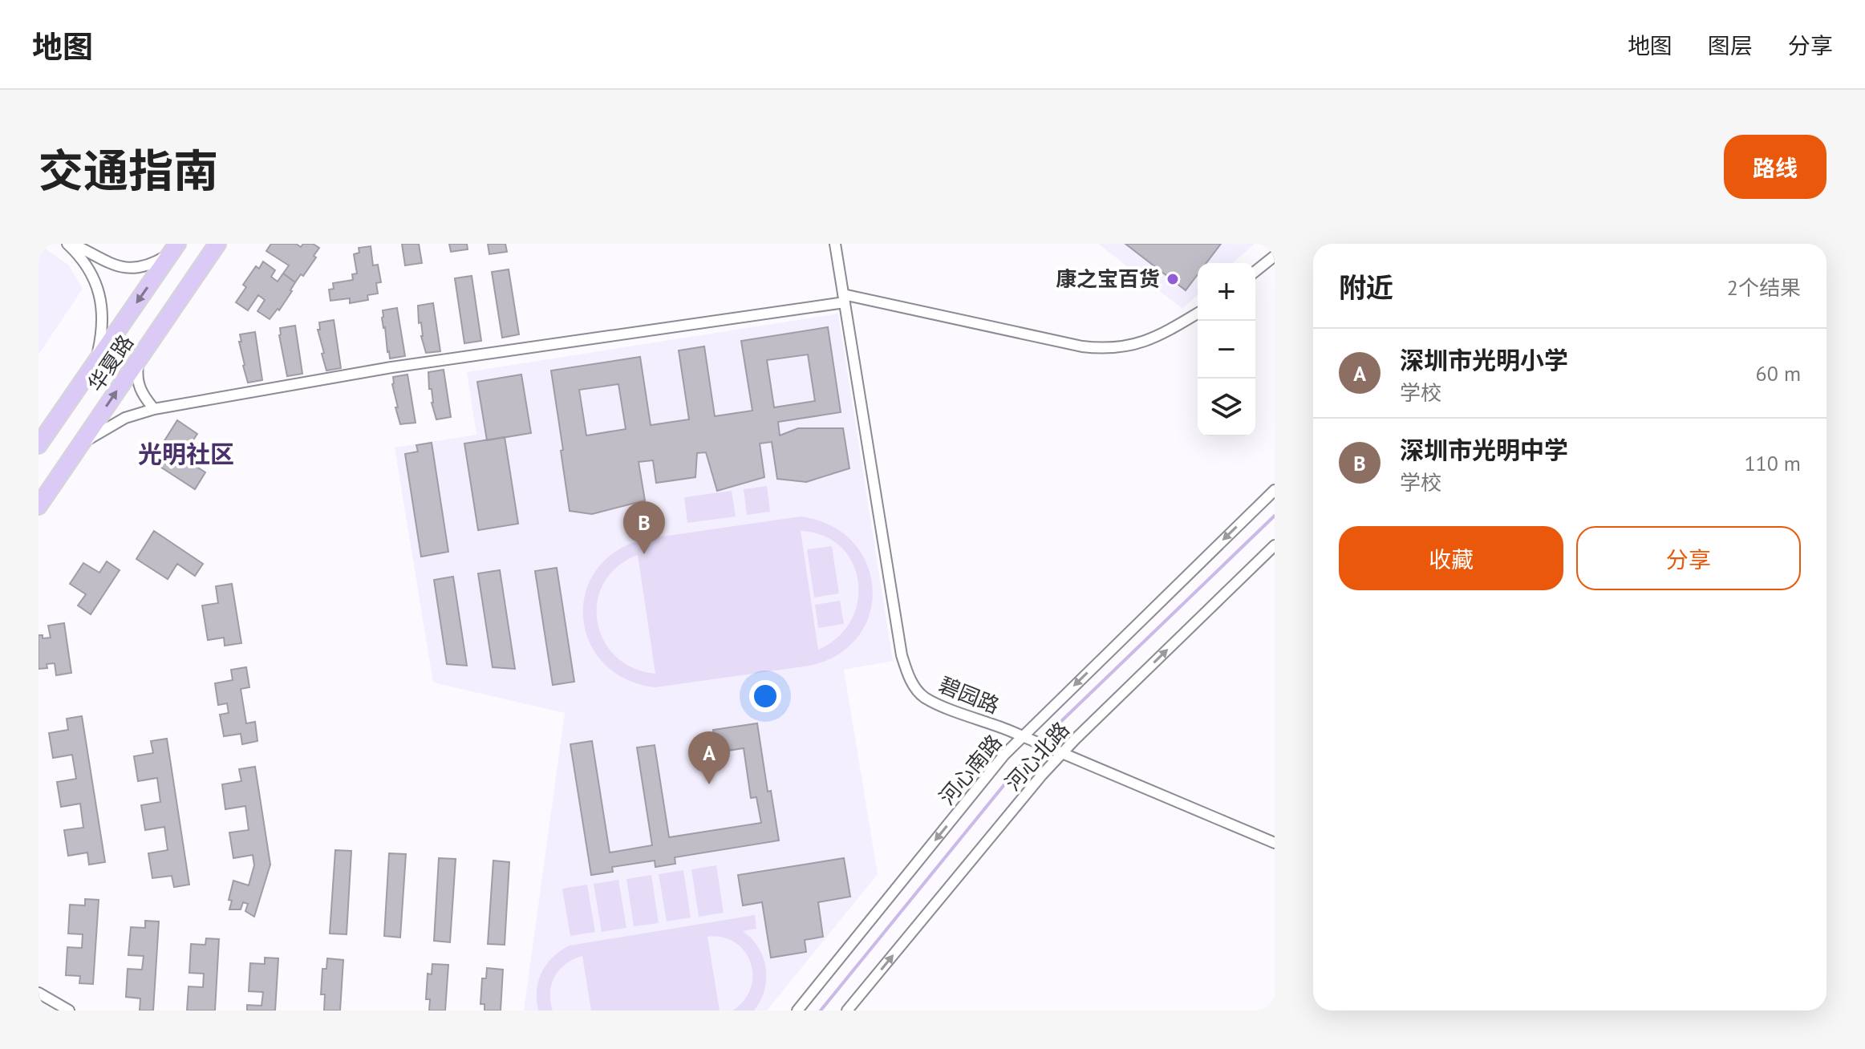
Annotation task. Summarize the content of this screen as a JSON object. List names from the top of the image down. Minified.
{"streets":{"main road":["华夏路"],"street":["碧园路","河心北路","河心南路"]},"crossings":[["碧园路","河心北路"],["碧园路","河心南路"]],"one_way":["河心北路","河心南路"],"districts":["光明社区"],"places":["康之宝百货"],"page":{"header":"地图","nav":["地图","图层","分享"],"title":"交通指南","buttons":["路线",["收藏","分享"]],"heading":["附近","2个结果"],"map_buttons":["+","−"],"list":[{"mark":"A","name":"深圳市光明小学","note":"学校","value":"60 m"},{"mark":"B","name":"深圳市光明中学","note":"学校","value":"110 m"}],"pins":["B","A"]}}
